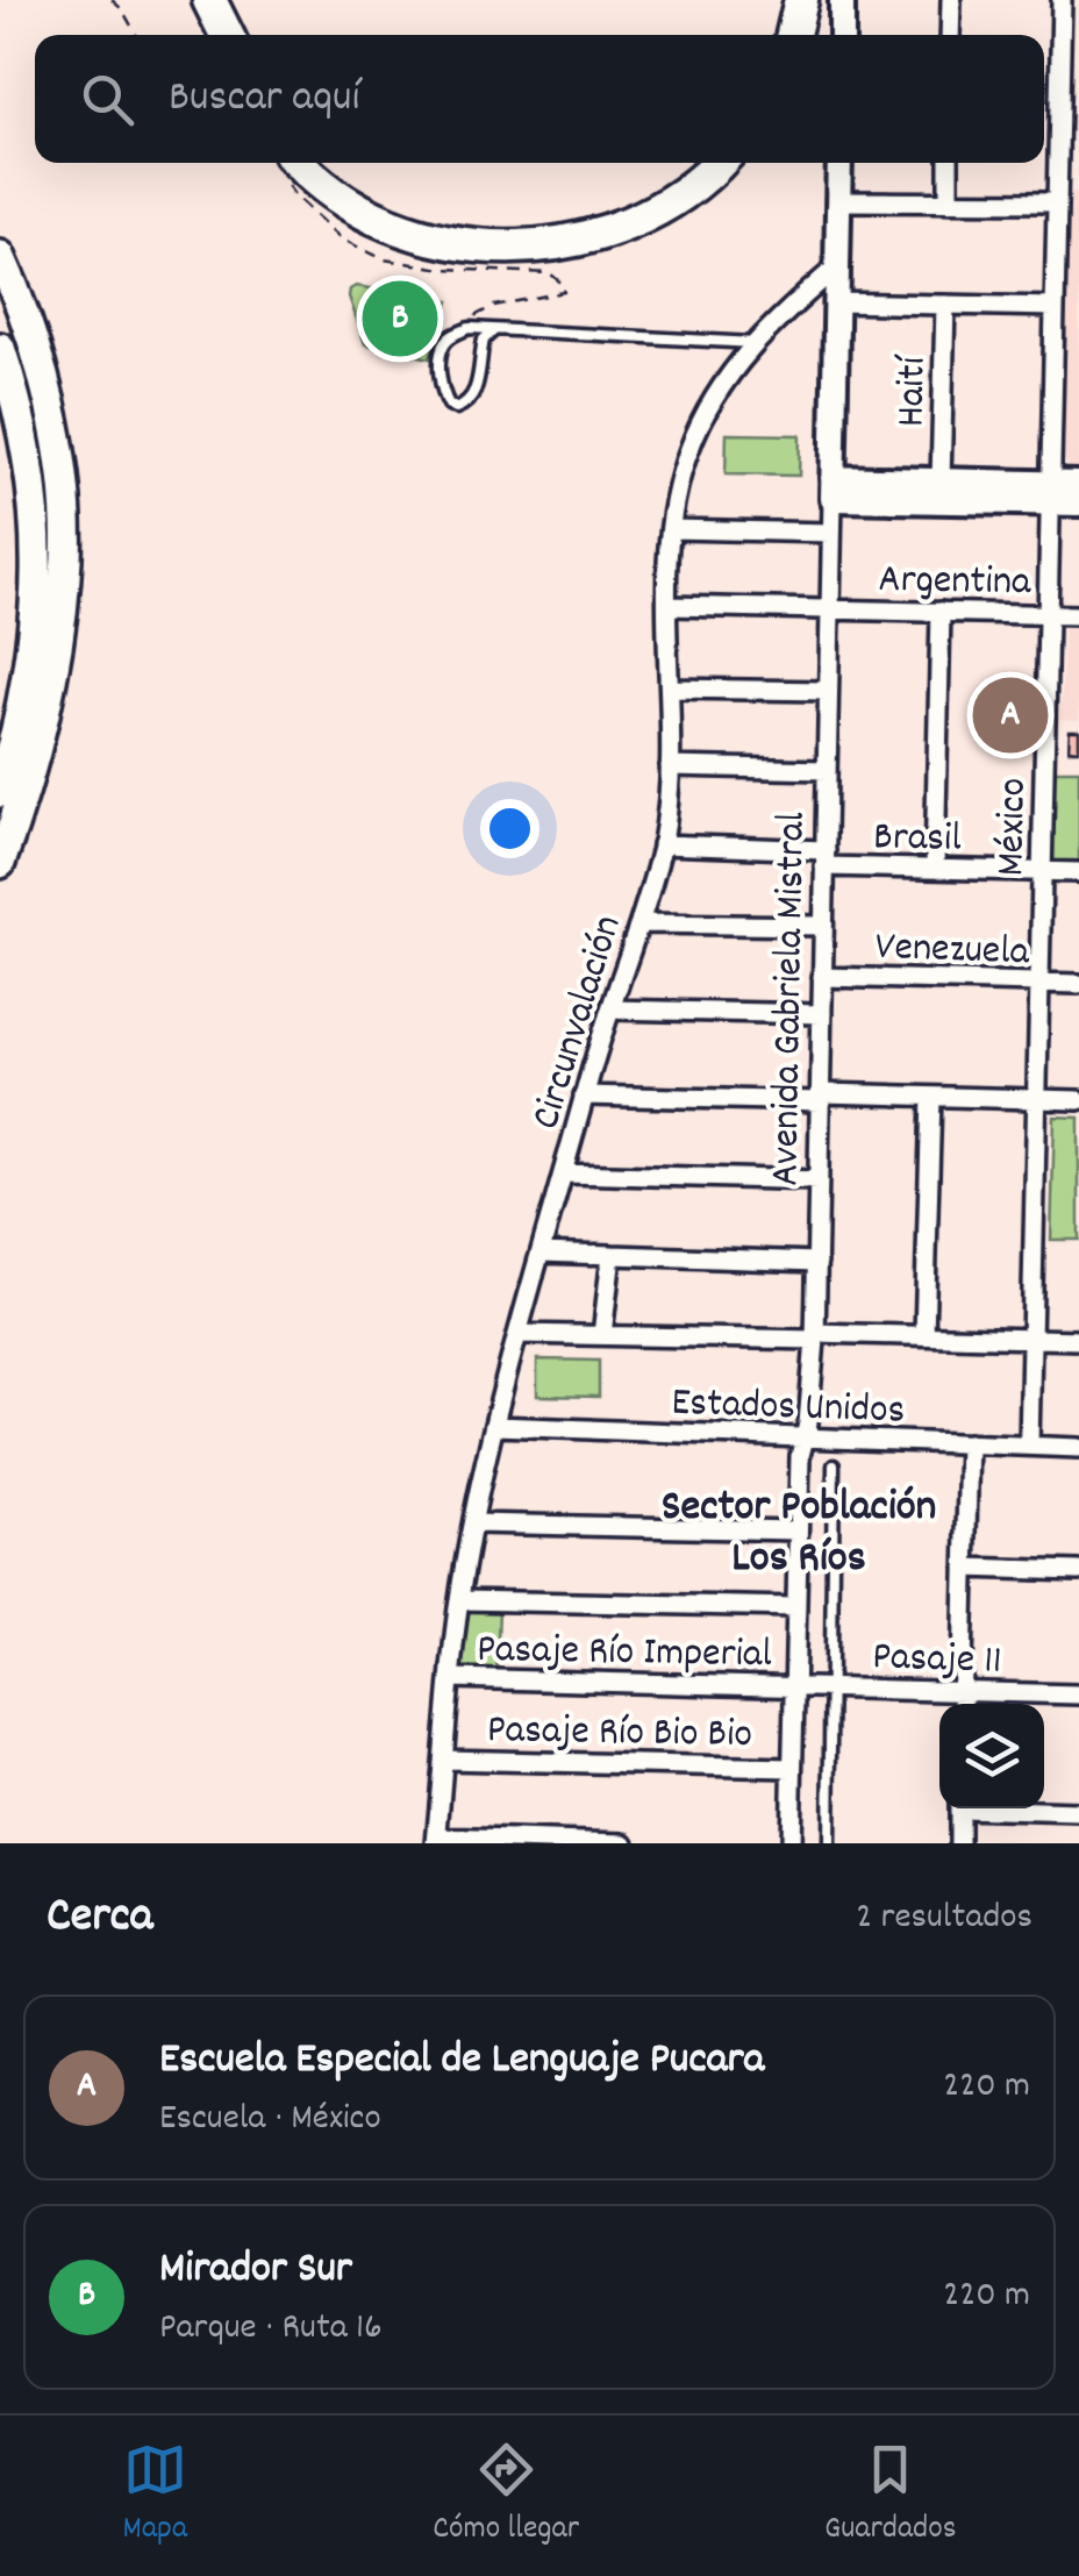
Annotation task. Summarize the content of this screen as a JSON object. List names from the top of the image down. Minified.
{"streets":{"street":["Haití","Argentina","México","Brasil","Venezuela","Avenida Gabriela Mistral","Circunvalación","Estados Unidos","Pasaje Río Imperial","Pasaje 11","Pasaje Río Bio Bio"]},"crossings":[["Argentina","México"],["Argentina","Avenida Gabriela Mistral"],["Argentina","Circunvalación"],["México","Brasil"],["México","Venezuela"],["México","Estados Unidos"],["Brasil","Avenida Gabriela Mistral"],["Brasil","Circunvalación"],["Venezuela","Avenida Gabriela Mistral"],["Avenida Gabriela Mistral","Circunvalación"],["Avenida Gabriela Mistral","Estados Unidos"],["Avenida Gabriela Mistral","Pasaje Río Imperial"],["Avenida Gabriela Mistral","Pasaje 11"],["Avenida Gabriela Mistral","Pasaje Río Bio Bio"],["Circunvalación","Estados Unidos"],["Circunvalación","Pasaje Río Imperial"],["Circunvalación","Pasaje Río Bio Bio"],["Pasaje Río Imperial","Pasaje 11"]],"districts":["Sector Población Los Ríos"],"page":{"search":"Buscar aquí","pins":["B","A"],"heading":["Cerca","2 resultados"],"list":[{"mark":"A","name":"Escuela Especial de Lenguaje Pucara","note":"Escuela · México","value":"220 m"},{"mark":"B","name":"Mirador Sur","note":"Parque · Ruta 16","value":"220 m"}],"nav":["Mapa","Cómo llegar","Guardados"]}}
